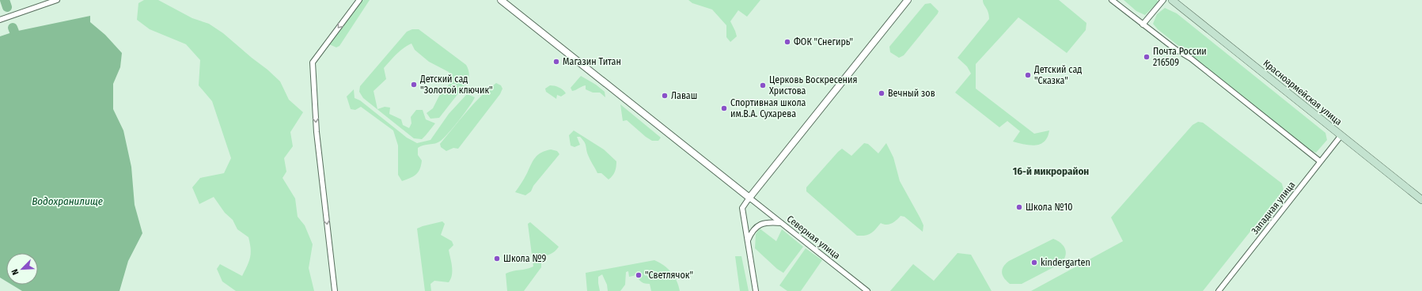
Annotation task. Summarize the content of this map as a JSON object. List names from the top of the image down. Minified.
{"streets":{"main road":["Красноармейская улица"],"street":["Западная улица","Северная улица"]},"crossings":[["Красноармейская улица","Западная улица"]],"districts":["16-й микрорайон"],"water":["Водохранилище"],"places":["ФОК \"Снегирь\"","Почта России 216509","Магазин Титан","Детский сад \"Сказка\"","Детский сад \"Золотой ключик\"","Церковь Воскресения Христова","Вечный зов","Лаваш","Спортивная школа им.В.А. Сухарева","Школа №10","Школа №9","kindergarten","\"Светлячок\""],"north":"bottom left"}
